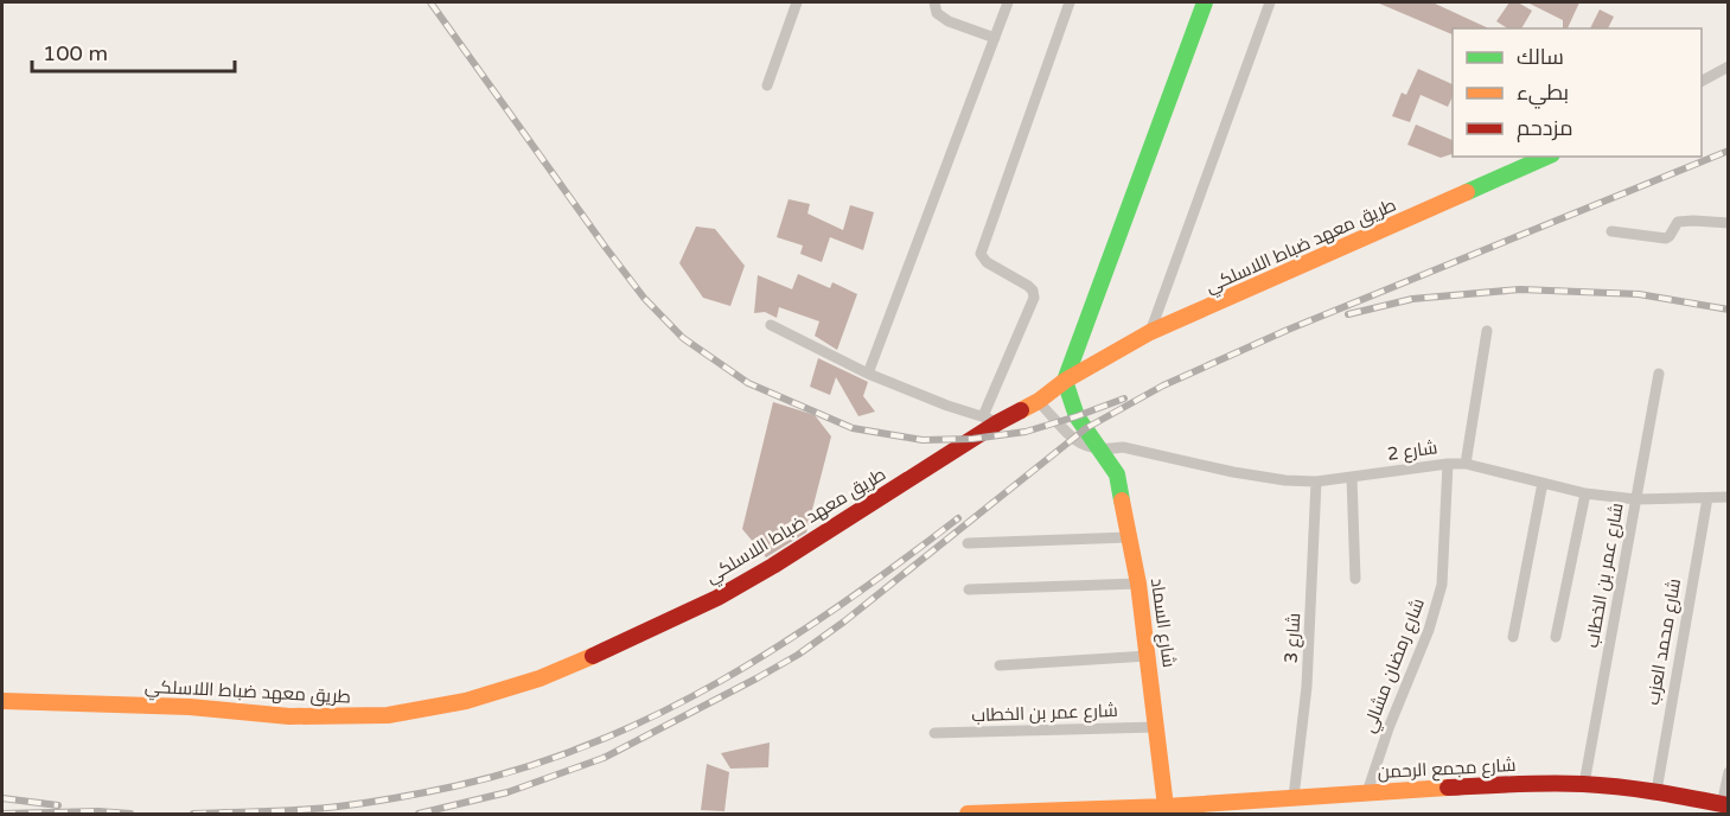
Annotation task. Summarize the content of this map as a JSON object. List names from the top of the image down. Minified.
{"streets":{"street":["طريق معهد ضباط اللاسلكي","شارع 2","شارع عمر بن الخطاب","شارع السماد","شارع 3","شارع محمد العزب","شارع رمضان مشالي","شارع مجمع الرحمن"]},"crossings":[["طريق معهد ضباط اللاسلكي","شارع السماد"],["شارع 2","شارع عمر بن الخطاب"],["شارع 2","شارع السماد"],["شارع 2","شارع 3"],["شارع 2","شارع محمد العزب"],["شارع 2","شارع رمضان مشالي"],["شارع عمر بن الخطاب","شارع السماد"],["شارع عمر بن الخطاب","شارع مجمع الرحمن"],["شارع السماد","شارع مجمع الرحمن"],["شارع 3","شارع مجمع الرحمن"],["شارع محمد العزب","شارع مجمع الرحمن"],["شارع رمضان مشالي","شارع مجمع الرحمن"]],"legend":["سالك","بطيء","مزدحم"],"scale_bar":"100 m"}
